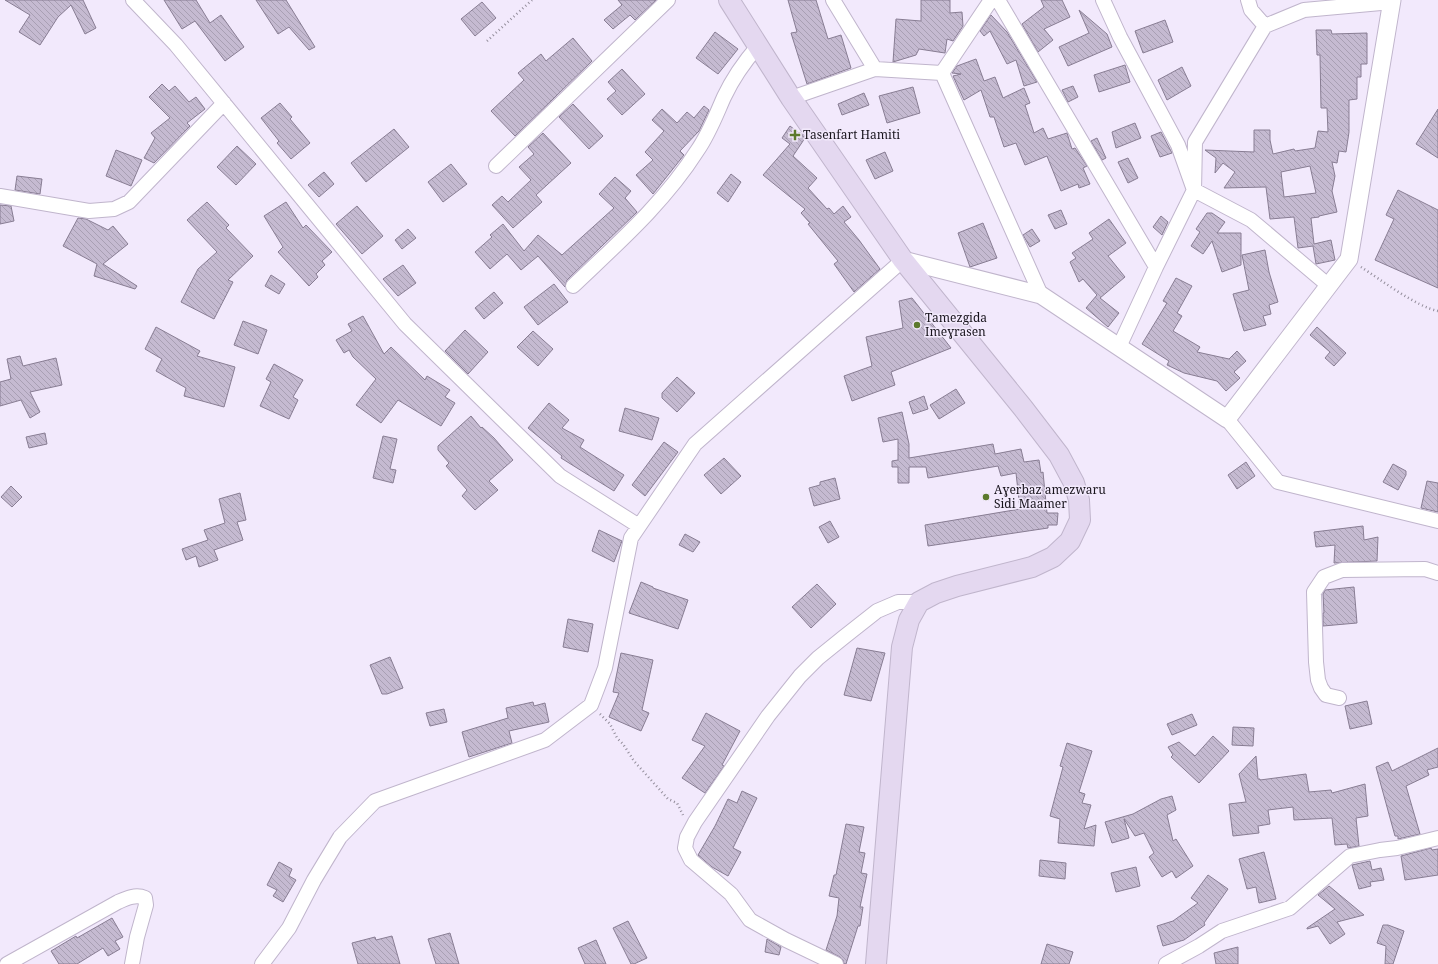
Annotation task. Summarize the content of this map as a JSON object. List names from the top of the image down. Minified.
{"places":{"health":["Tasenfart Hamiti"],"other":["Tamezgida Imeɣrasen","Aɣerbaz amezwaru Sidi Maamer"]}}
